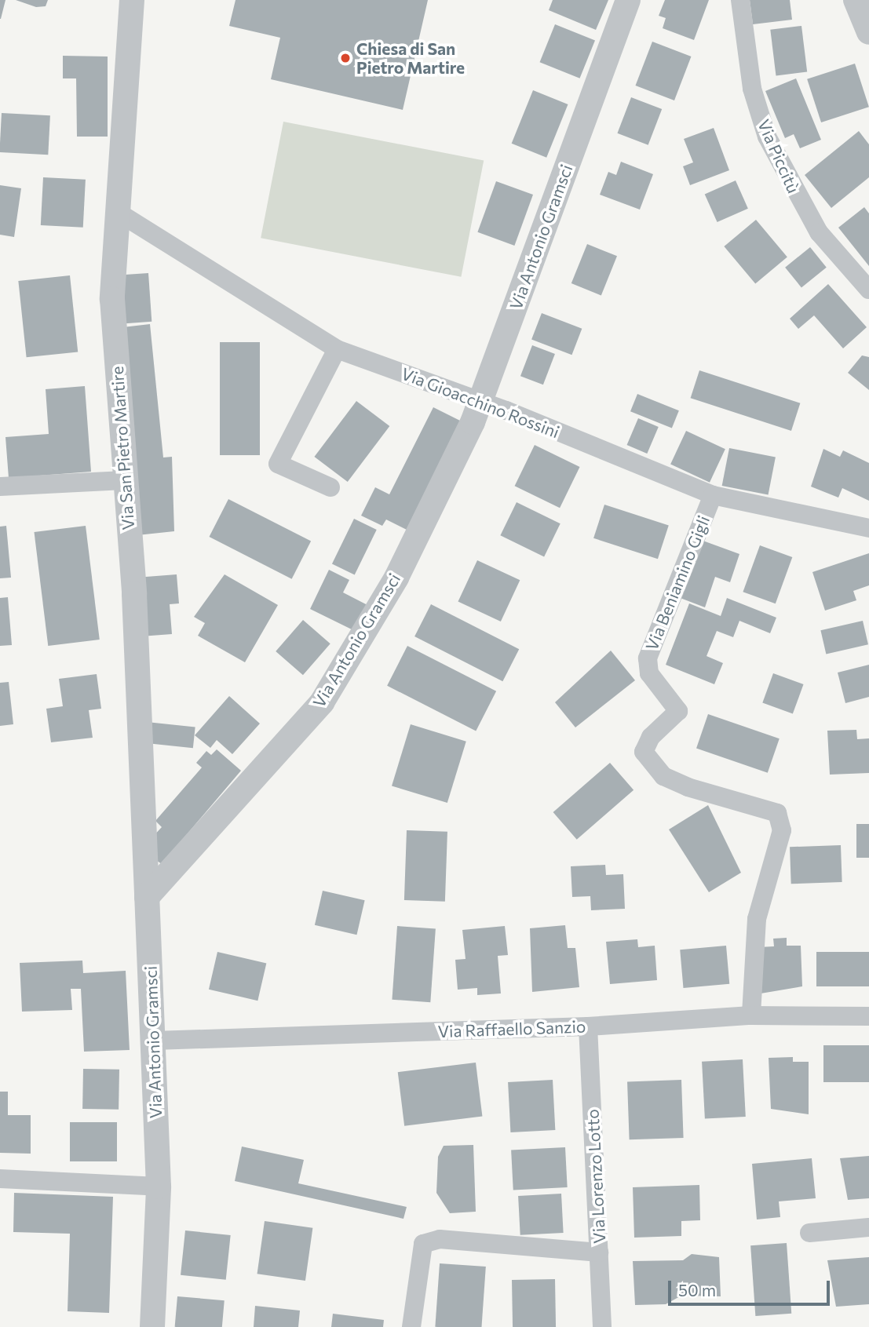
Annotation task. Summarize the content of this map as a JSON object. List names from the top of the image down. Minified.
{"streets":{"street":["Via Piccitù","Via Antonio Gramsci","Via Gioacchino Rossini","Via San Pietro Martire","Via Beniamino Gigli","Via Raffaello Sanzio","Via Lorenzo Lotto"]},"crossings":[["Via Antonio Gramsci","Via Gioacchino Rossini"],["Via Antonio Gramsci","Via San Pietro Martire"],["Via Antonio Gramsci","Via Raffaello Sanzio"],["Via Gioacchino Rossini","Via San Pietro Martire"],["Via Gioacchino Rossini","Via Beniamino Gigli"],["Via Beniamino Gigli","Via Raffaello Sanzio"],["Via Raffaello Sanzio","Via Lorenzo Lotto"]],"places":["Chiesa di San Pietro Martire"],"scale_bar":"50 m"}
